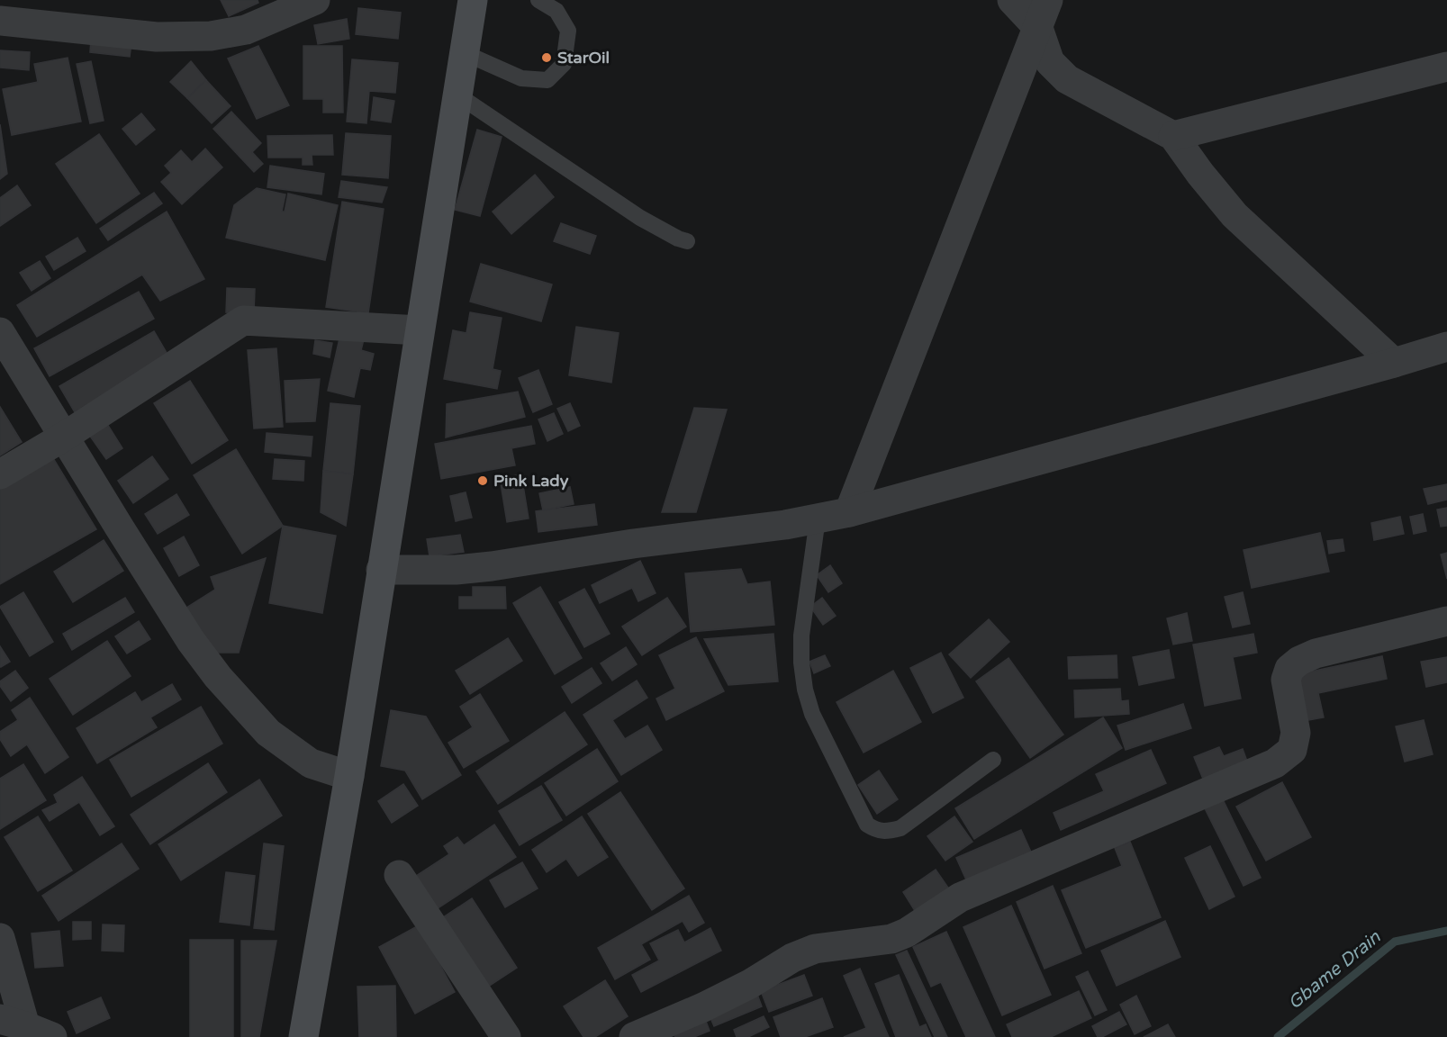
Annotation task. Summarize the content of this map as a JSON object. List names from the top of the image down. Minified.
{"water":["Gbame Drain"],"places":["StarOil","Pink Lady"]}
